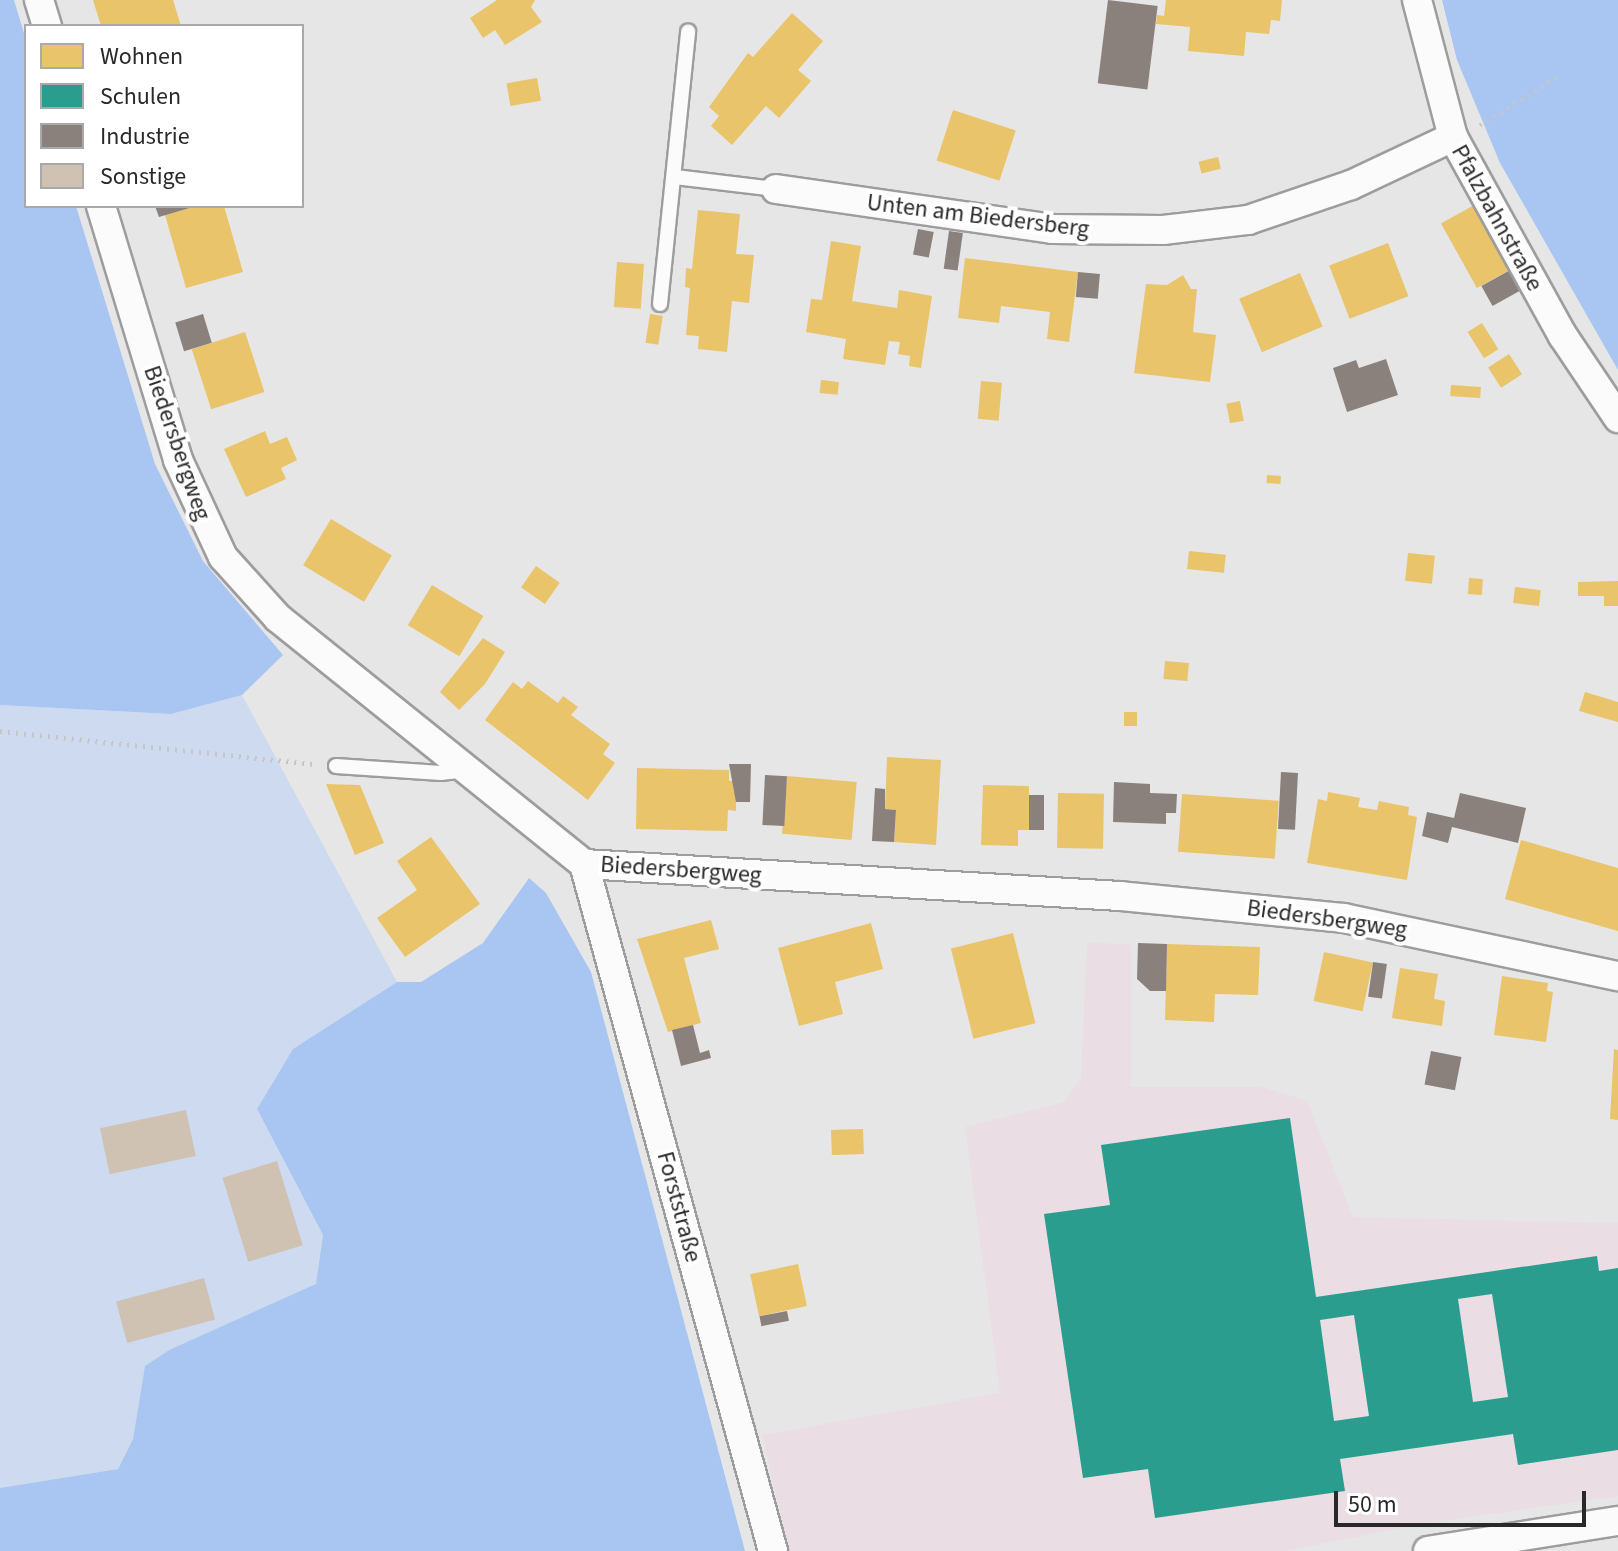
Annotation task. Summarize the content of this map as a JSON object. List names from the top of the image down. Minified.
{"streets":{"street":["Unten am Biedersberg","Pfalzbahnstraße","Biedersbergweg","Forststraße"]},"crossings":[["Unten am Biedersberg","Pfalzbahnstraße"],["Biedersbergweg","Forststraße"]],"legend":["Wohnen","Schulen","Industrie","Sonstige"],"scale_bar":"50 m"}
